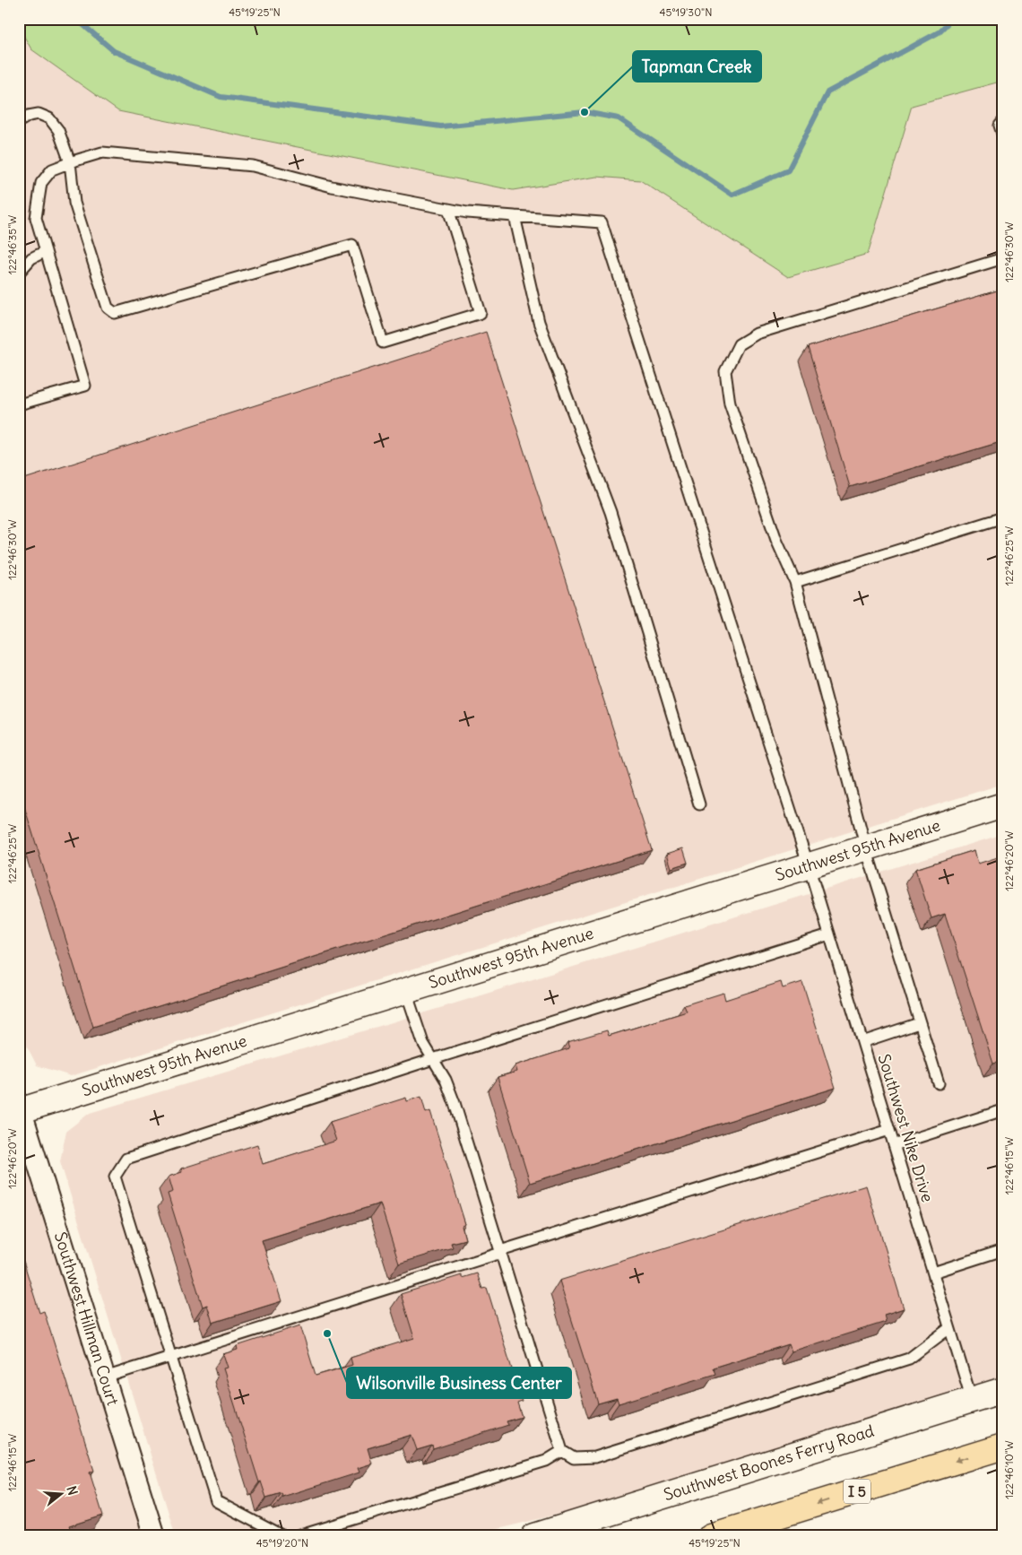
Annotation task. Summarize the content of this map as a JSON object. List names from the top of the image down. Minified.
{"streets":{"highway":["I 5"],"main road":["Southwest 95th Avenue","Southwest Boones Ferry Road"],"street":["Southwest Hillman Court"],"lane":["Southwest Nike Drive"]},"crossings":[["Southwest 95th Avenue","Southwest Nike Drive"],["Southwest 95th Avenue","Southwest Hillman Court"],["Southwest Nike Drive","Southwest Boones Ferry Road"]],"places":["Tapman Creek","Wilsonville Business Center"],"north":"right","coordinates":["45°19'25\"N","45°19'30\"N","122°46'35\"W","122°46'30\"W","122°46'25\"W","122°46'20\"W","122°46'15\"W","122°46'10\"W","45°19'20\"N"]}
